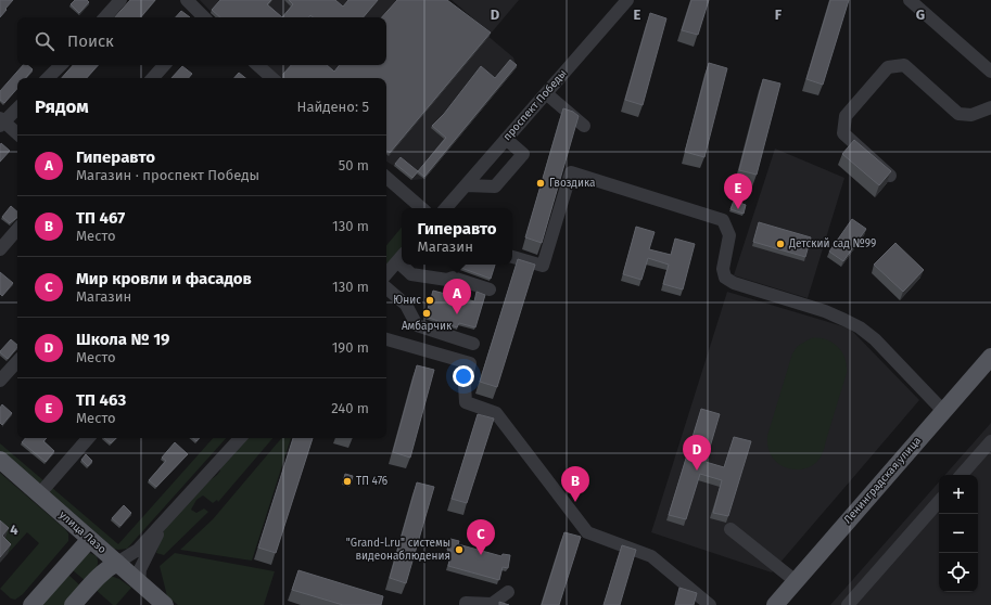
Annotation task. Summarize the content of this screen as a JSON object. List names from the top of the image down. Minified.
{"streets":{"main road":["Ленинградская улица","улица Лазо"],"street":["проспект Победы"]},"places":["Гвоздика","Детский сад №99","Юнис","Амбарчик","ТП 476","\"Grand-l.ru\" системы видеонаблюдения"],"page":{"search":"Поиск","heading":["Рядом","Найдено: 5"],"list":[{"mark":"A","name":"Гиперавто","note":"Магазин · проспект Победы","value":"50 m"},{"mark":"B","name":"ТП 467","note":"Место","value":"130 m"},{"mark":"C","name":"Мир кровли и фасадов","note":"Магазин","value":"130 m"},{"mark":"D","name":"Школа № 19","note":"Место","value":"190 m"},{"mark":"E","name":"ТП 463","note":"Место","value":"240 m"}],"pins":["E","A","D","B","C"],"popup":["Гиперавто","Магазин"],"map_buttons":["+","−"]},"grid":{"columns":["D","E","F","G"],"rows":["4"]}}
